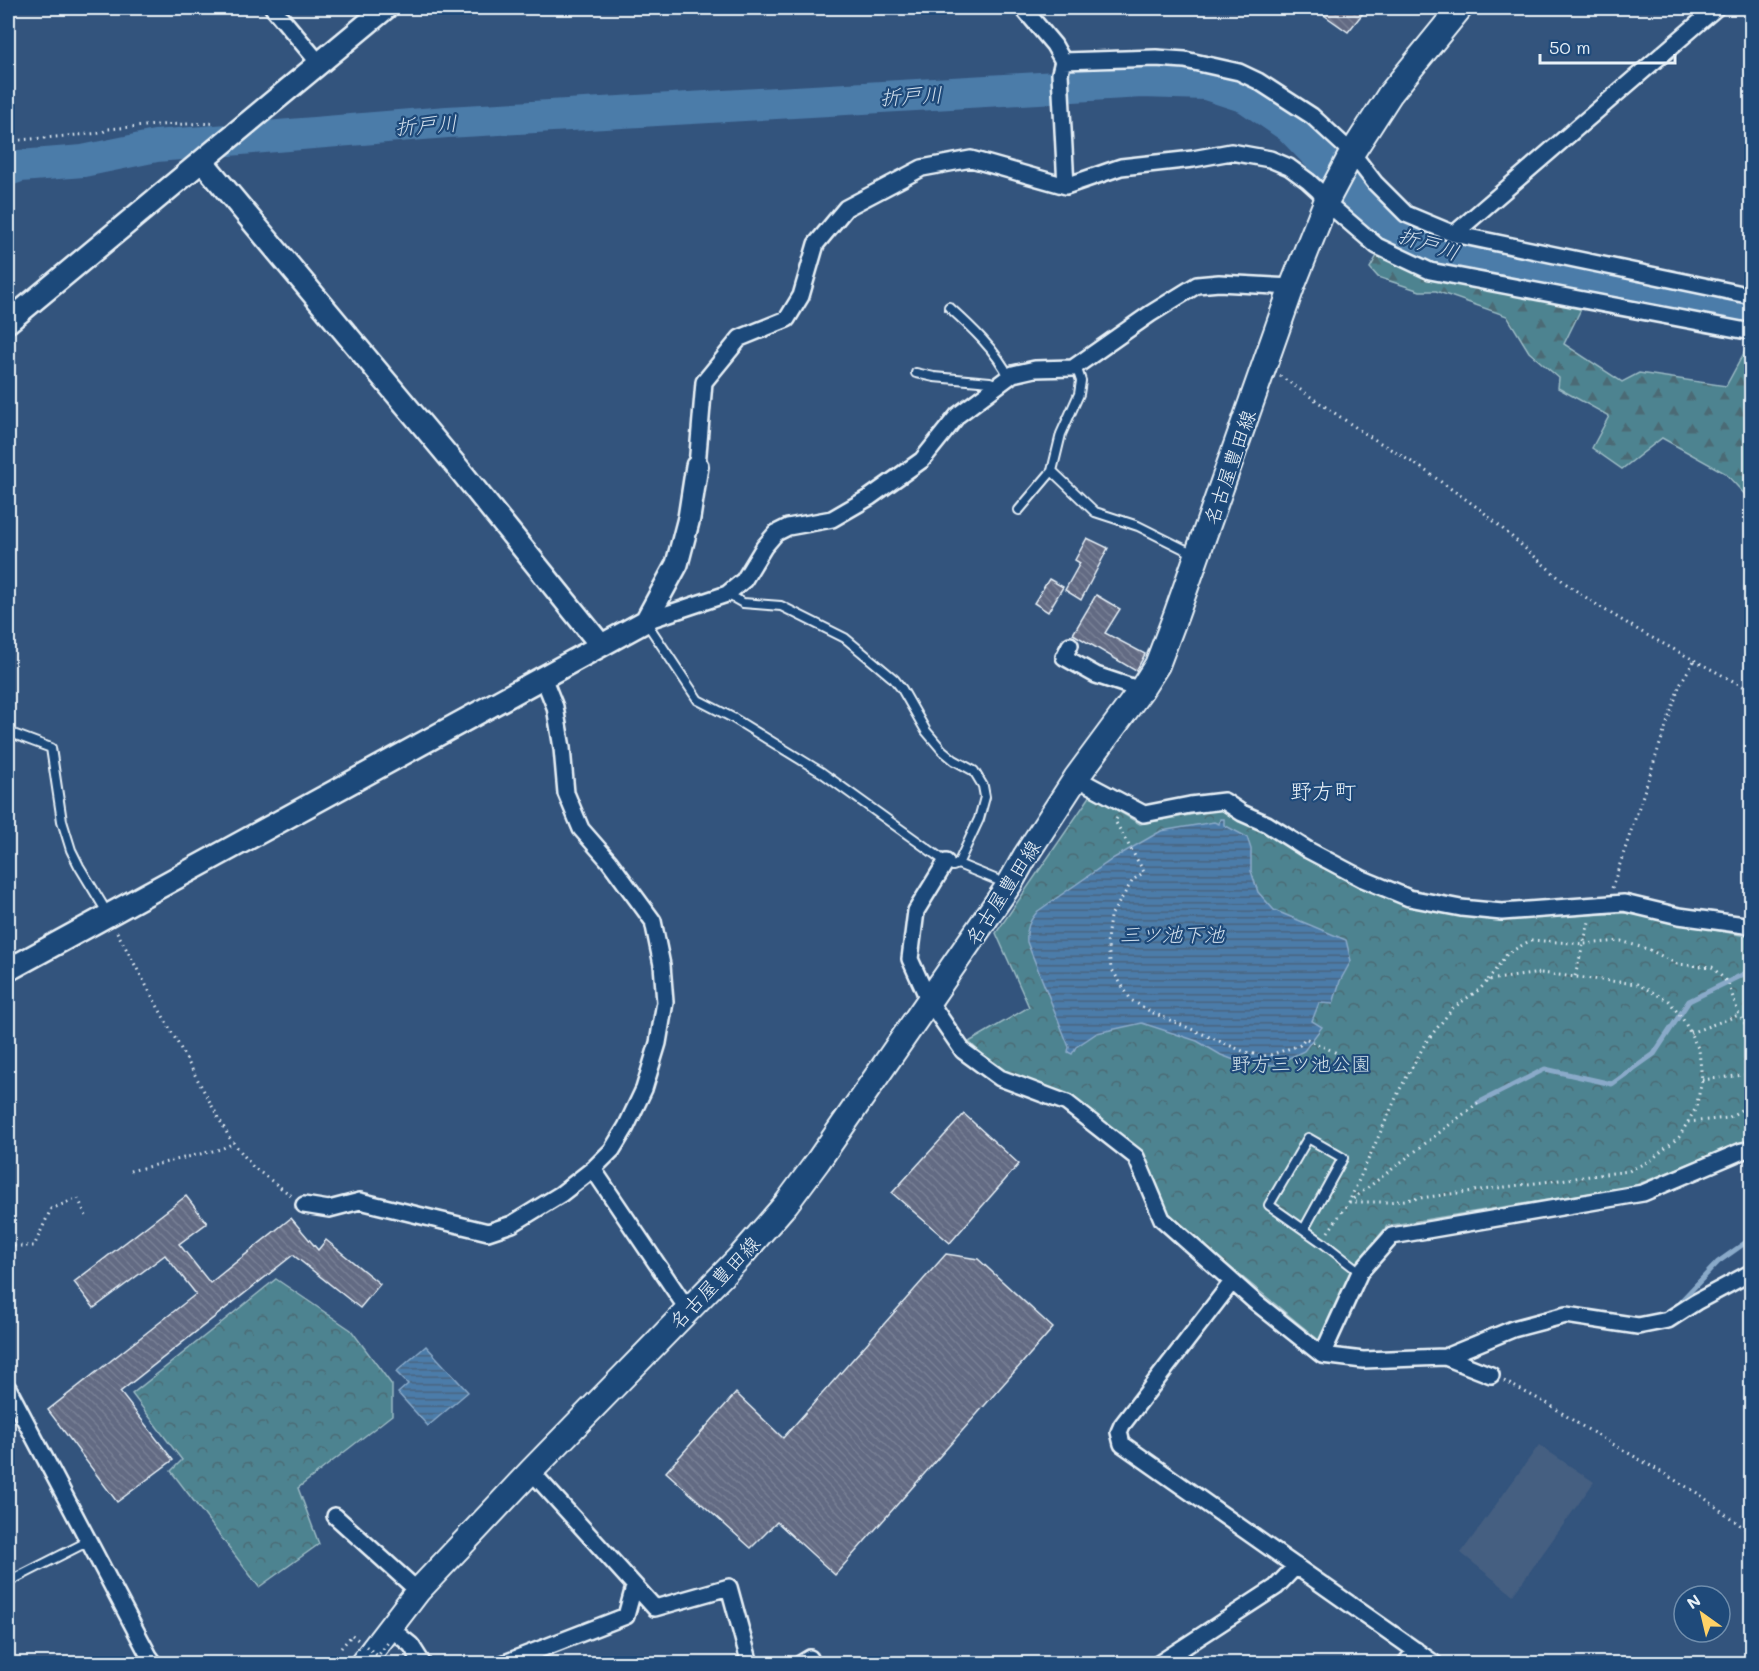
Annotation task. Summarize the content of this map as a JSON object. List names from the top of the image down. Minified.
{"streets":{"main road":["名古屋豊田線"]},"districts":["野方町"],"water":["折戸川","三ツ池下池"],"parks":["野方三ツ池公園"],"scale_bar":"50 m","north":"top left"}
